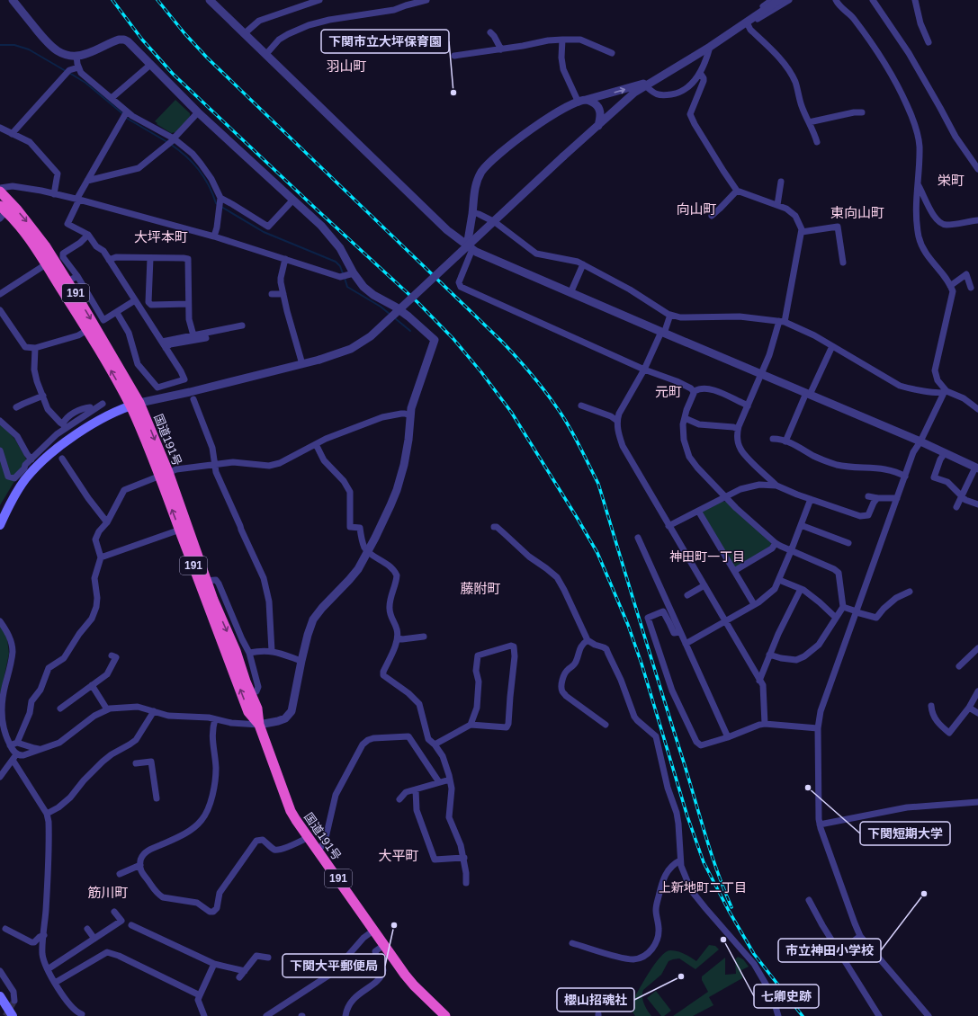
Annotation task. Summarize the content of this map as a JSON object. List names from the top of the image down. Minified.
{"streets":{"highway":["191","国道191号"]},"districts":["羽山町","栄町","向山町","東向山町","大坪本町","元町","神田町一丁目","藤附町","大平町","上新地町二丁目","筋川町"],"places":["下関市立大坪保育園","下関短期大学","市立神田小学校","下関大平郵便局","七卿史跡","櫻山招魂社"]}
